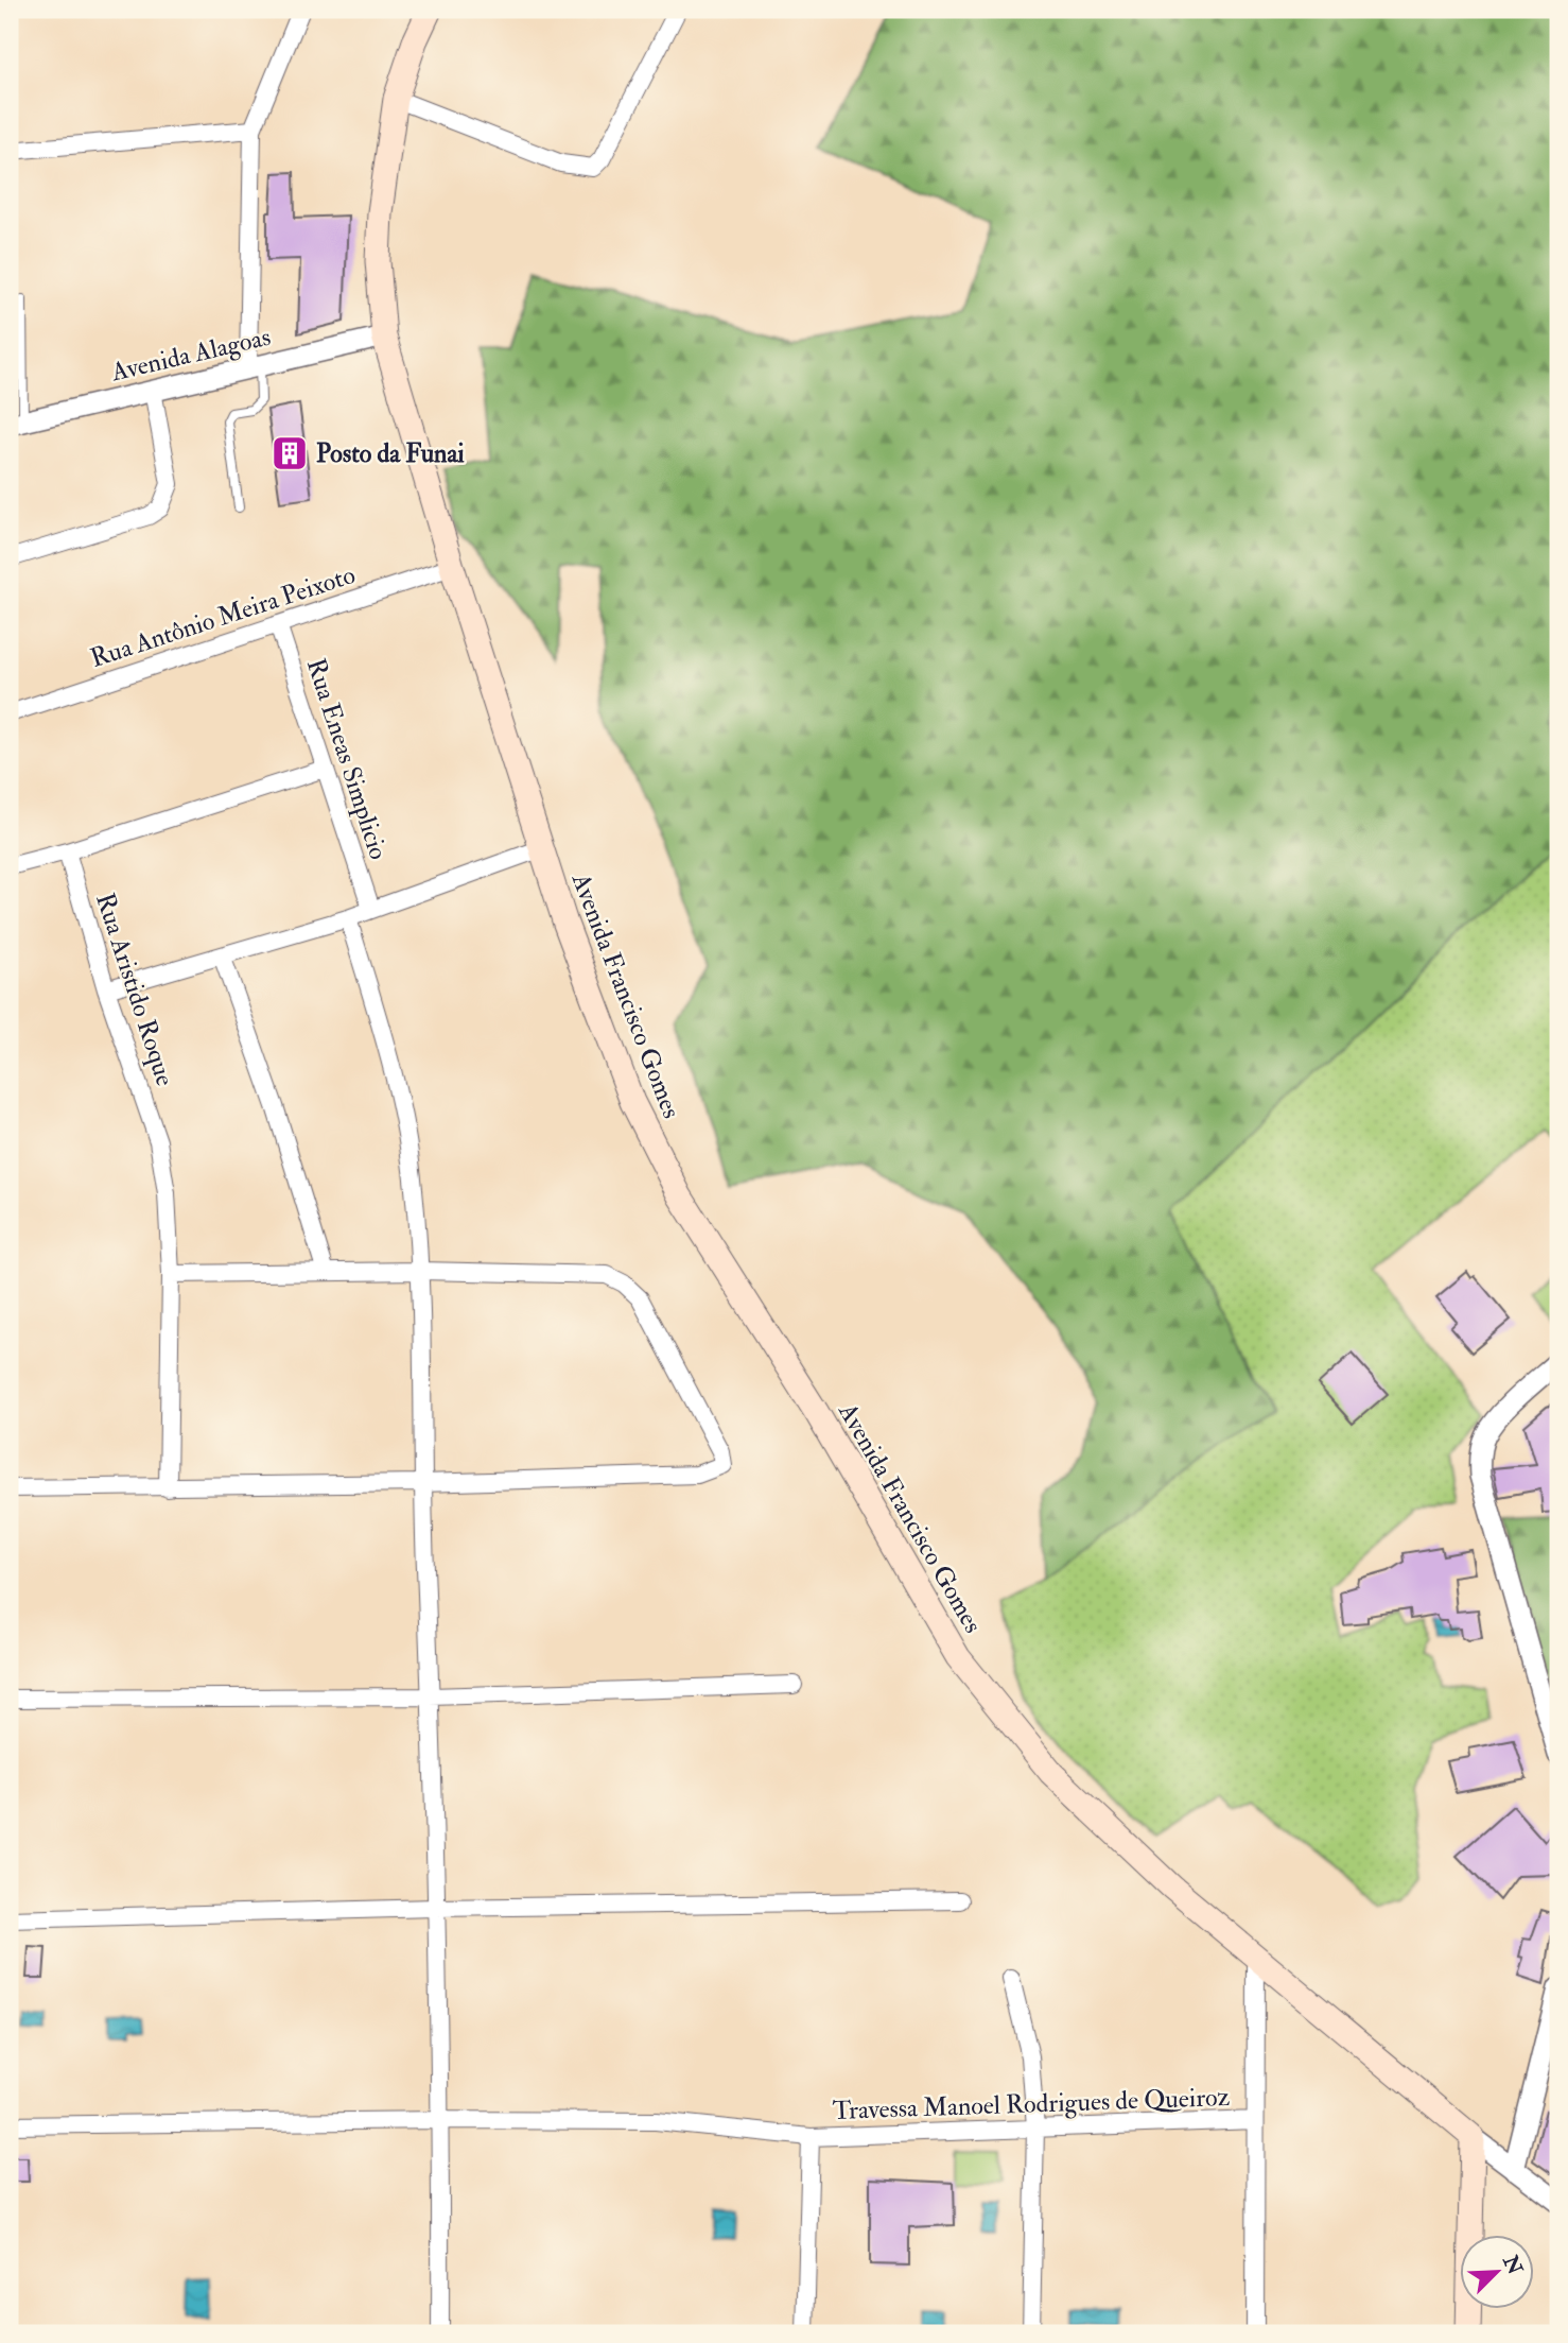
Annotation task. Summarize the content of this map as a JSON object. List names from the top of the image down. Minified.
{"streets":{"main road":["Avenida Francisco Gomes"],"street":["Avenida Alagoas","Rua Antônio Meira Peixoto","Rua Eneas Simplicio","Rua Aristido Roque","Travessa Manoel Rodrigues de Queiroz"]},"crossings":[["Avenida Alagoas","Avenida Francisco Gomes"],["Rua Antônio Meira Peixoto","Rua Eneas Simplicio"],["Rua Antônio Meira Peixoto","Avenida Francisco Gomes"]],"places":{"building":["Posto da Funai"]},"north":"top right"}
